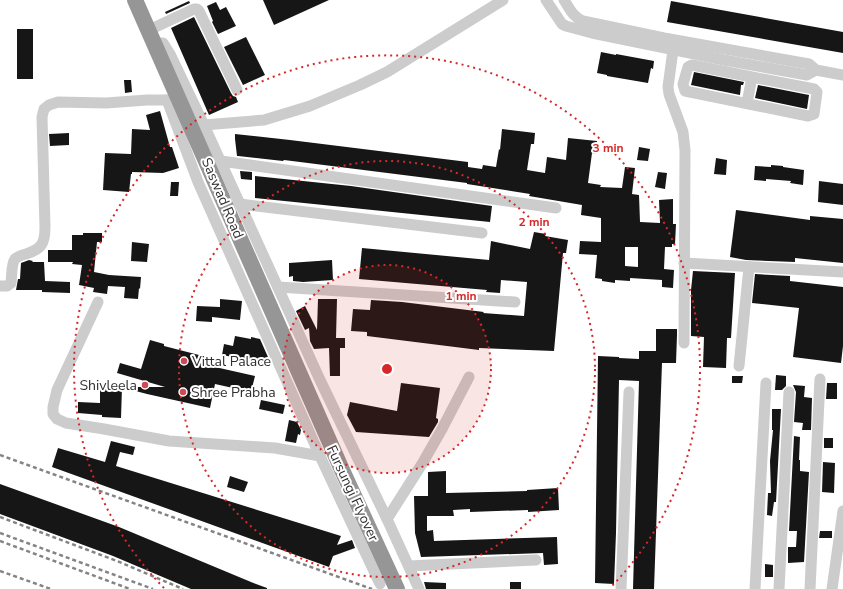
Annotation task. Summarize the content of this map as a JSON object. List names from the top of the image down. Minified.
{"streets":{"highway":["Saswad Road","Fursungi Flyover"]},"crossings":[["Saswad Road","Fursungi Flyover"]],"places":["Vittal Palace","Shivleela","Shree Prabha"],"rings":["3 min","2 min","1 min"]}
